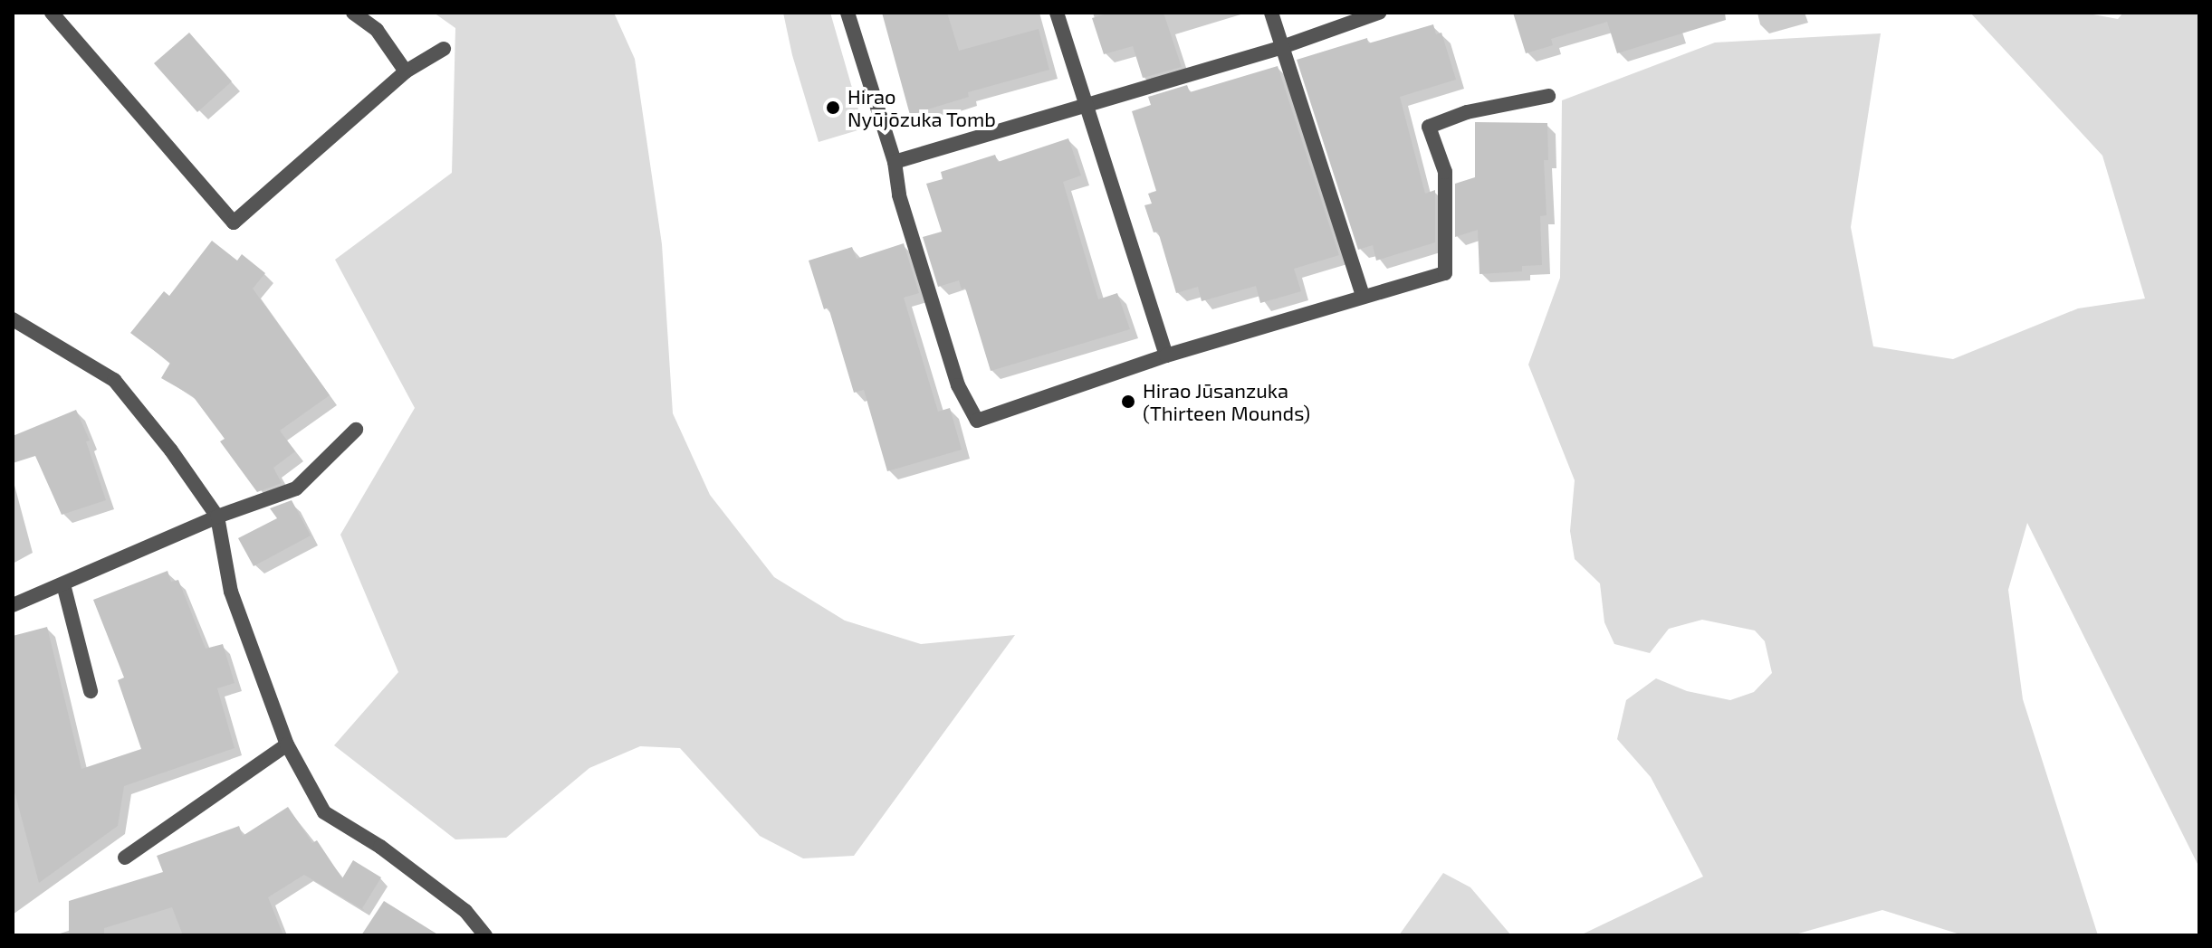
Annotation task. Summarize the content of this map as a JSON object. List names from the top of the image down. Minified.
{"places":["Hirao Nyūjōzuka Tomb","Hirao Jūsanzuka (Thirteen Mounds)"]}
